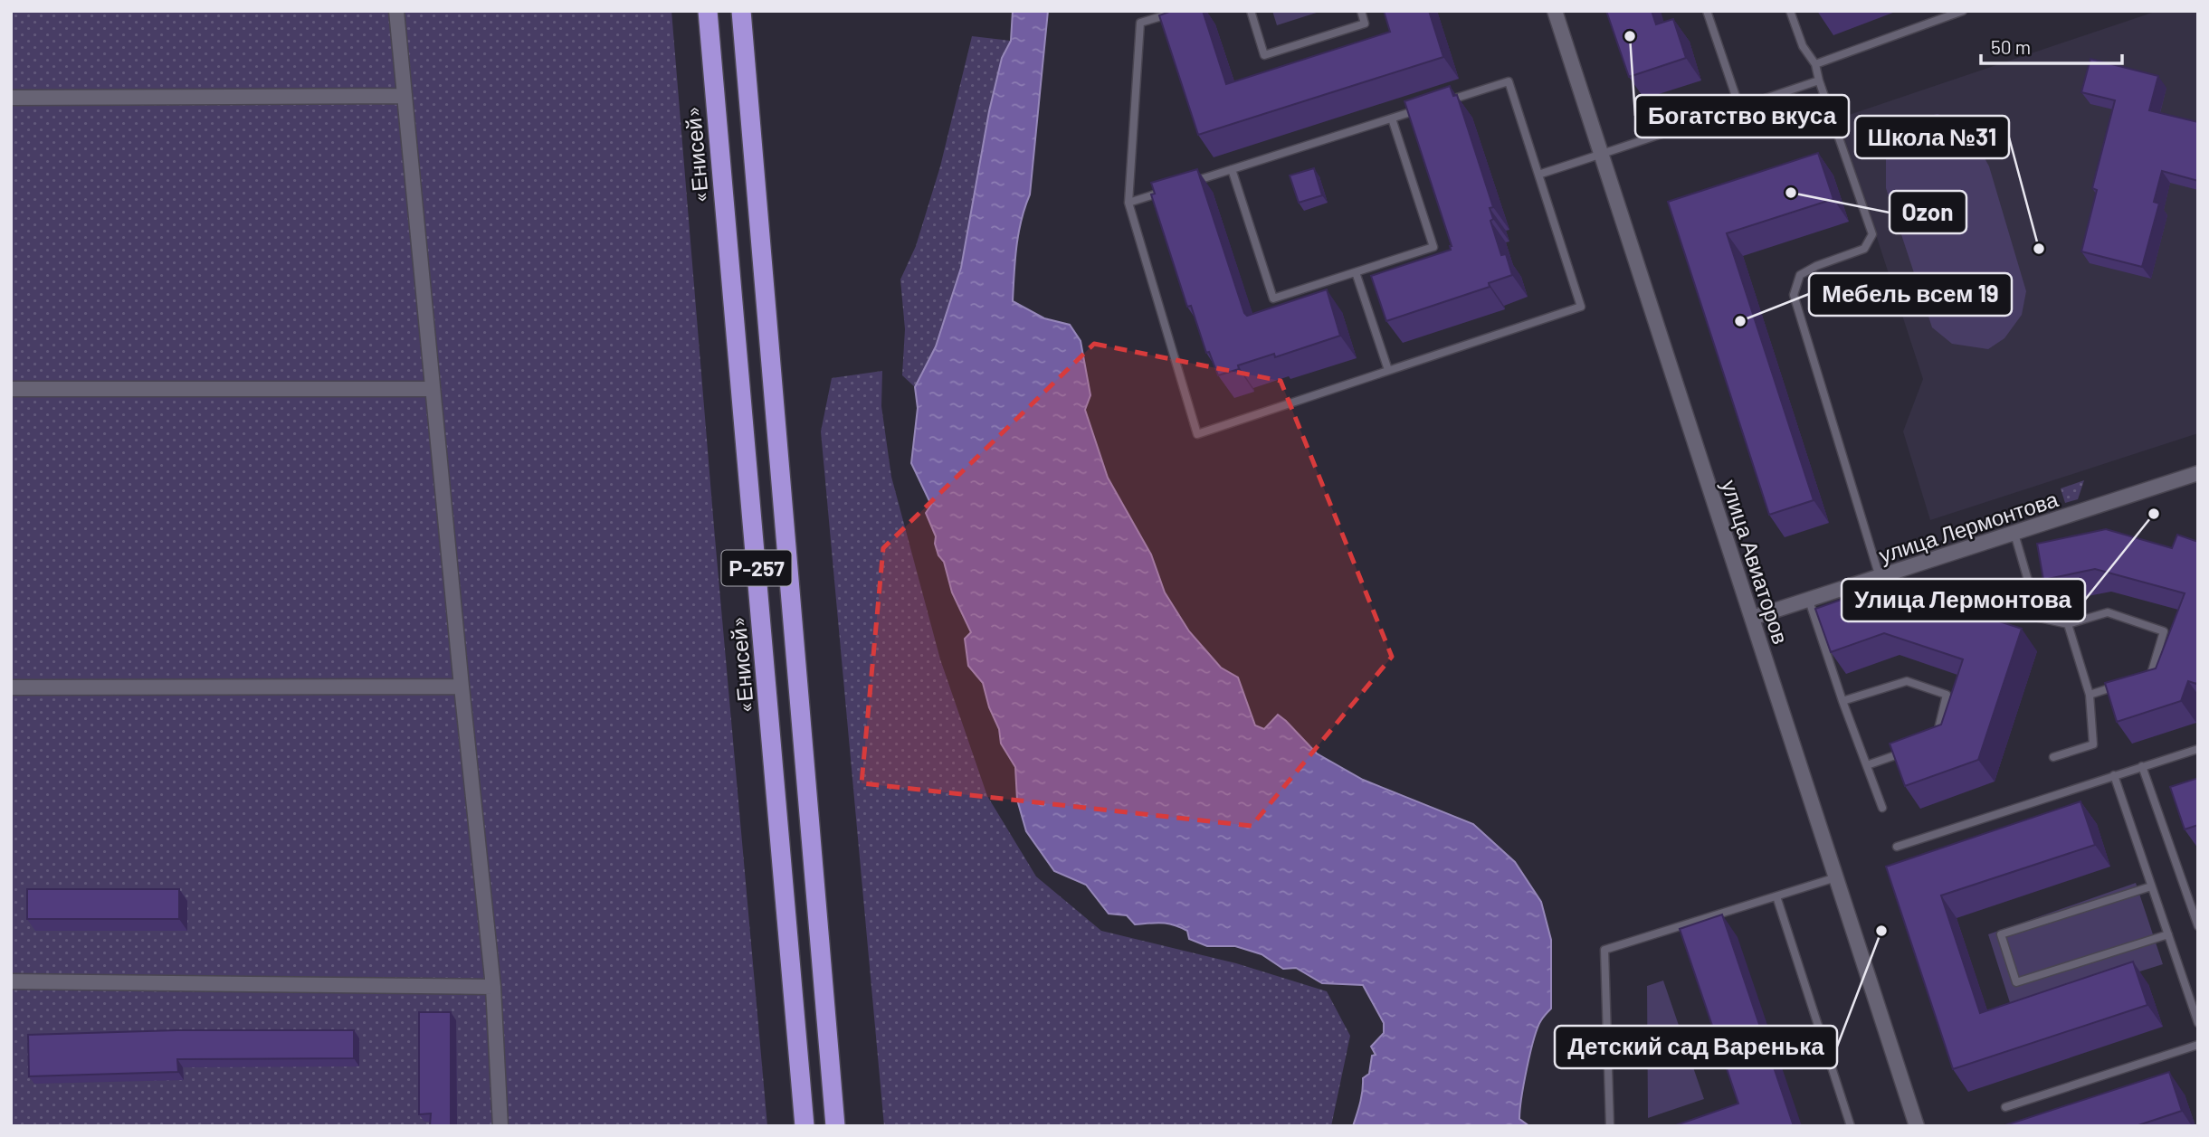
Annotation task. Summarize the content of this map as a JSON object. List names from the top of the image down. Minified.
{"streets":{"highway":["«Енисей»","Р-257"],"street":["улица Лермонтова","улица Авиаторов"]},"crossings":[["улица Лермонтова","улица Авиаторов"]],"places":["Богатство вкуса","Ozon","Школа №31","Мебель всем 19","Улица Лермонтова","Детский сад Варенька"],"scale_bar":"50 m"}
